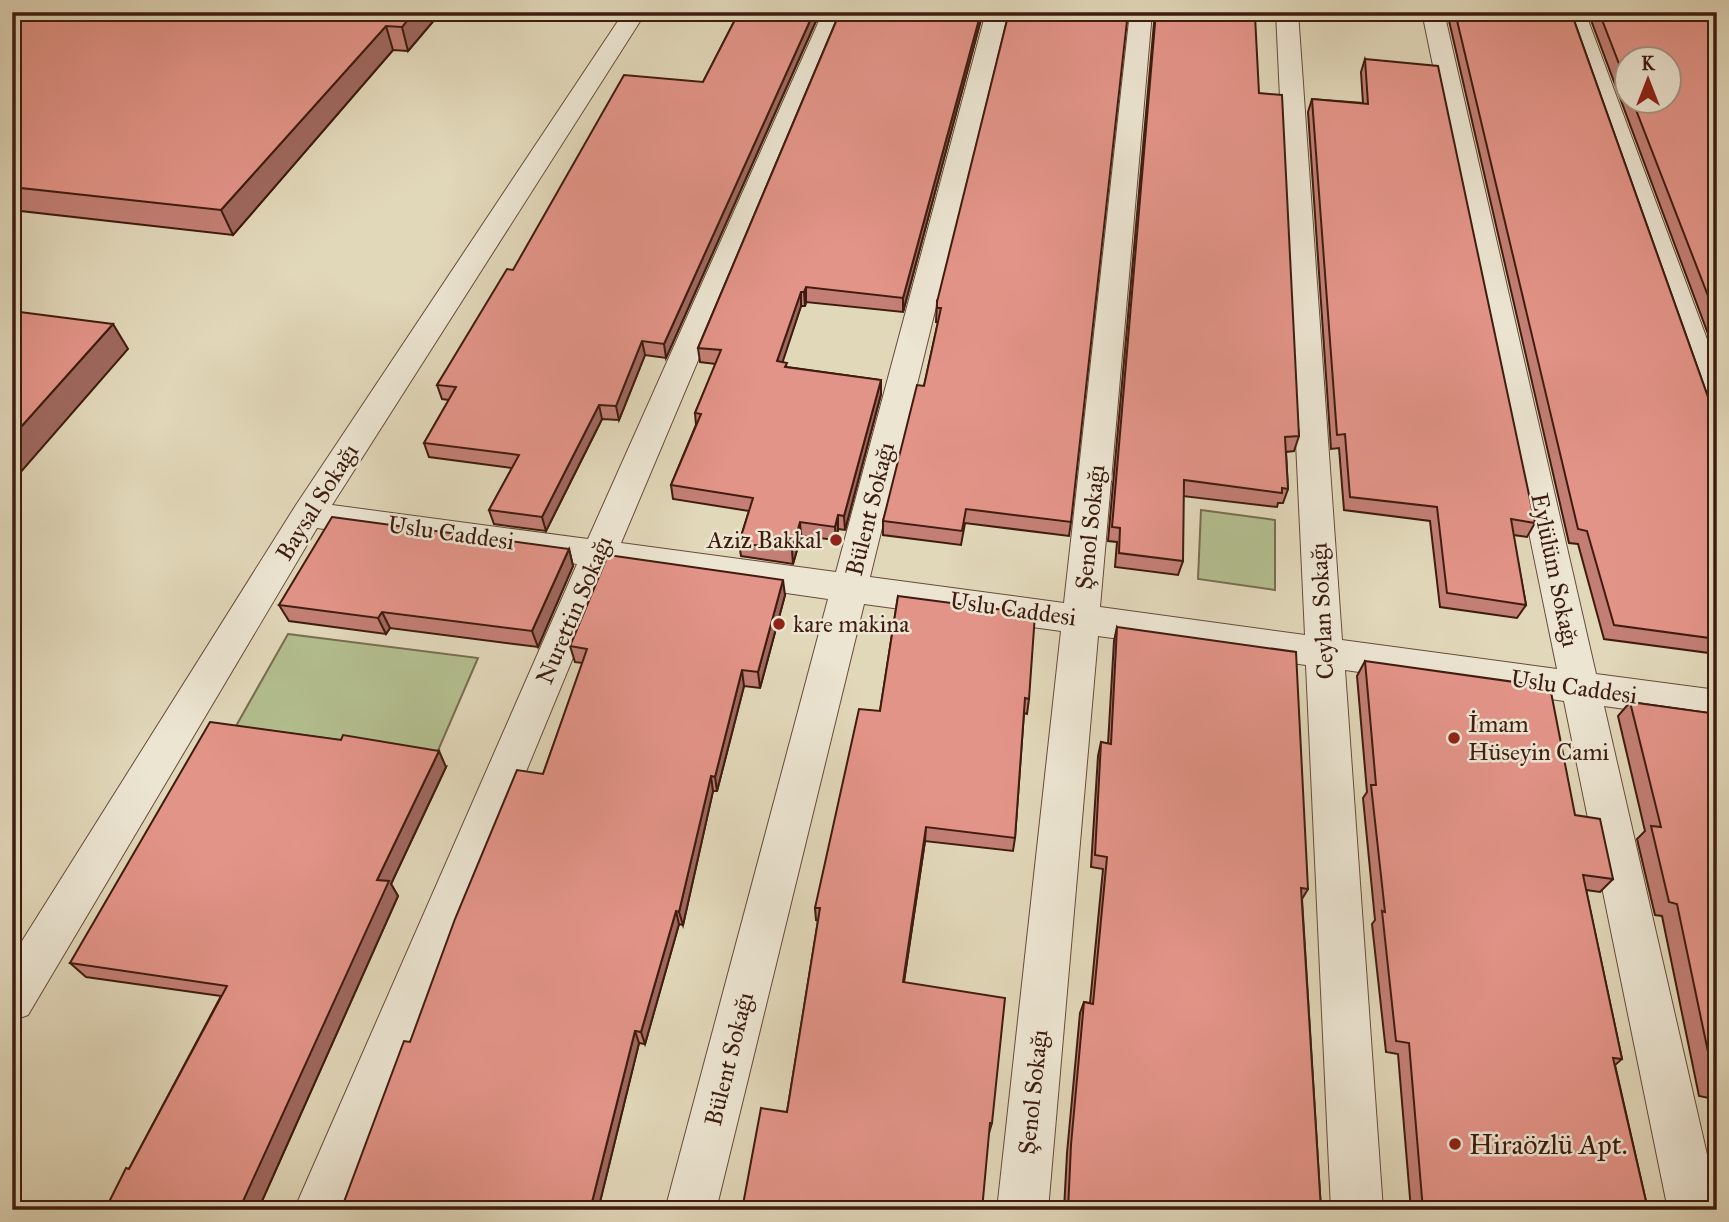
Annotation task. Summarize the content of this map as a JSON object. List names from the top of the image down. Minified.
{"streets":{"street":["Baysal Sokağı","Bülent Sokağı","Şenol Sokağı","Uslu Caddesi","Eylülüm Sokağı","Nurettin Sokağı","Ceylan Sokağı"]},"crossings":[["Baysal Sokağı","Uslu Caddesi"],["Bülent Sokağı","Uslu Caddesi"],["Şenol Sokağı","Uslu Caddesi"],["Uslu Caddesi","Eylülüm Sokağı"],["Uslu Caddesi","Nurettin Sokağı"],["Uslu Caddesi","Ceylan Sokağı"]],"places":["Aziz Bakkal","kare makina","İmam Hüseyin Cami","Hiraözlü Apt."],"north":"top"}
